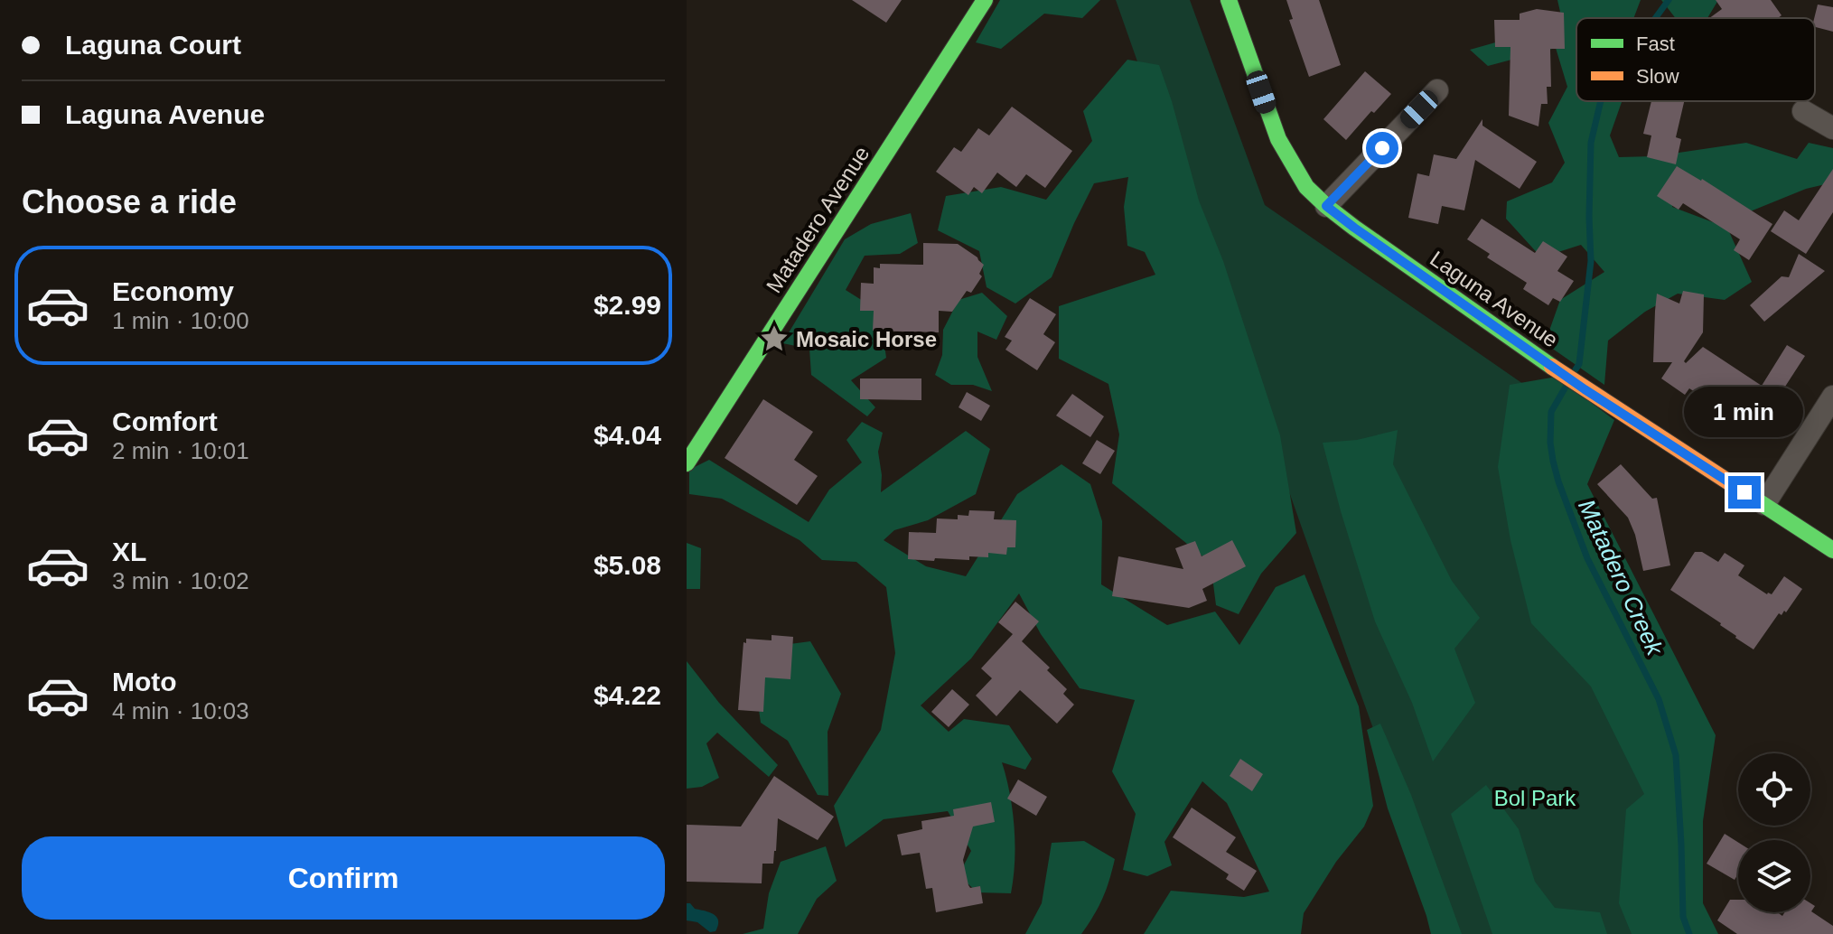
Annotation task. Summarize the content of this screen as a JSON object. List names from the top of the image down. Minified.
{"streets":{"street":["Matadero Avenue","Laguna Avenue"]},"water":["Matadero Creek"],"parks":["Bol Park"],"places":{"place":["Mosaic Horse"]},"legend":["Fast","Slow"],"page":{"banner":["Laguna Court","Laguna Avenue"],"heading":"Choose a ride","list":[{"name":"Economy","note":"1 min · 10:00","value":"$2.99"},{"name":"Comfort","note":"2 min · 10:01","value":"$4.04"},{"name":"XL","note":"3 min · 10:02","value":"$5.08"},{"name":"Moto","note":"4 min · 10:03","value":"$4.22"}],"bubble":"1 min","buttons":"Confirm"}}
